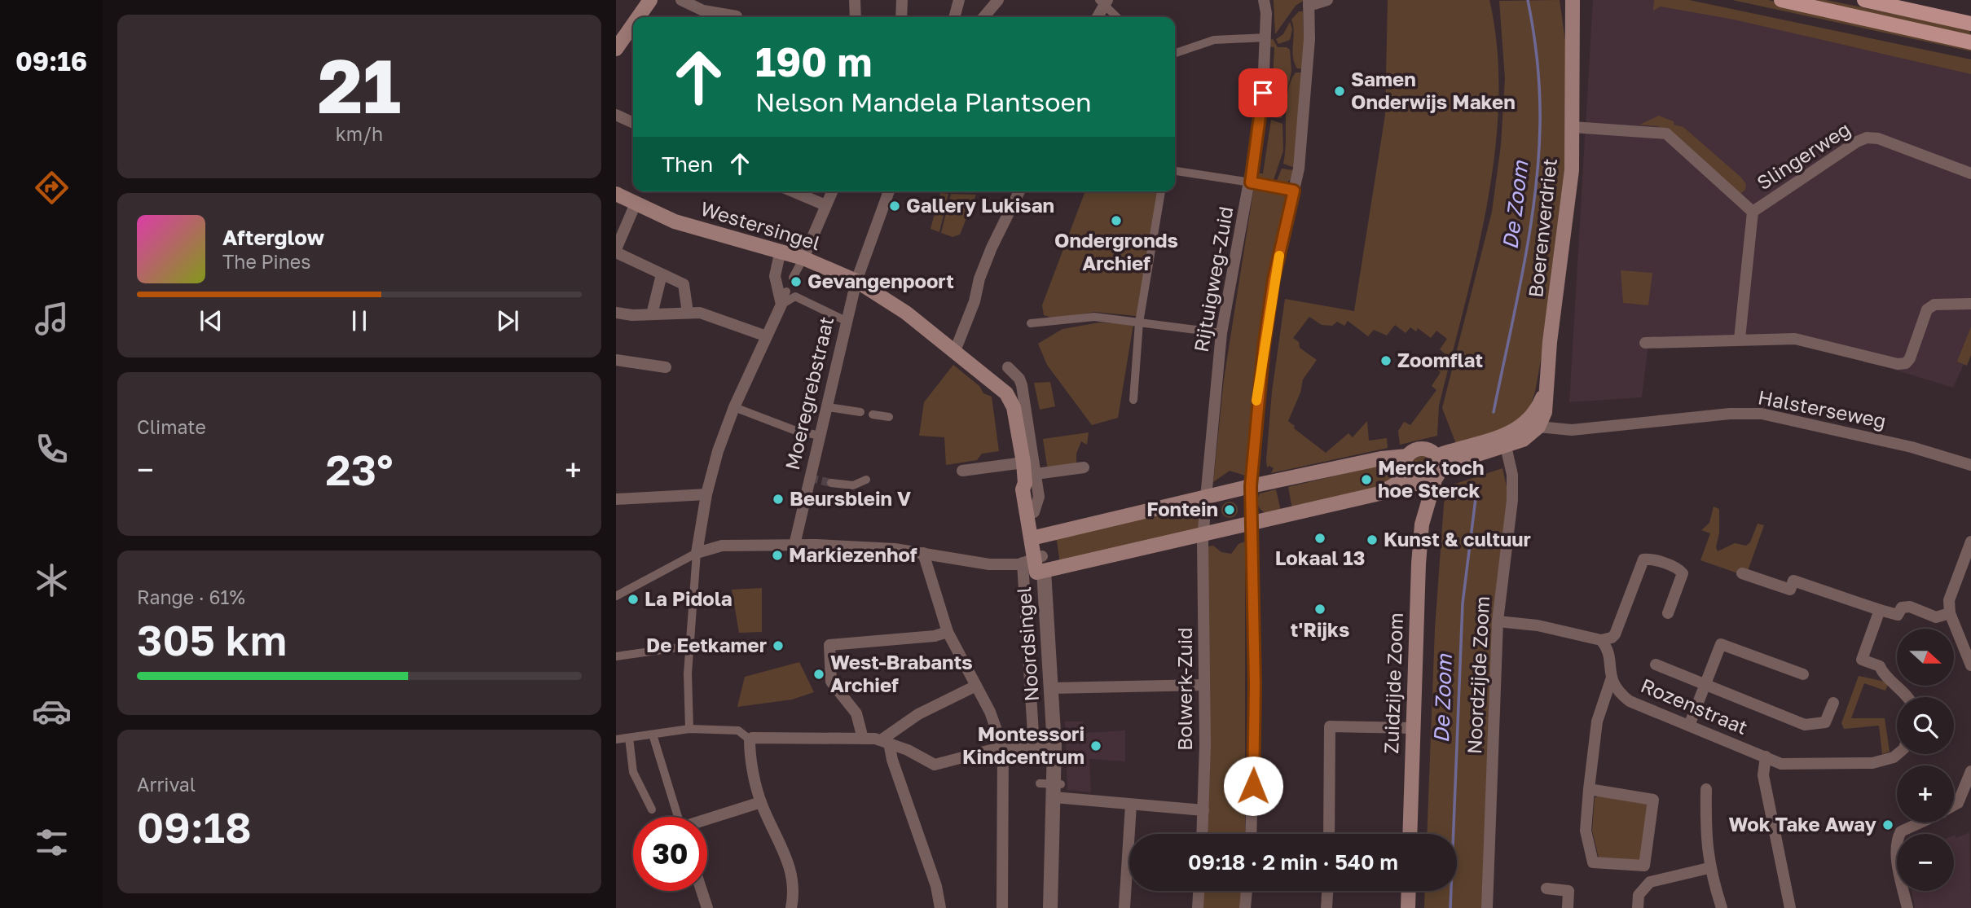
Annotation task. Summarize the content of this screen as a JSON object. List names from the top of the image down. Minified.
{"streets":{"main road":["Westersingel","Boerenverdriet","Zuidzijde Zoom"],"street":["Slingerweg","Rijtuigweg-Zuid","Moeregrebstraat","Halsterseweg","Noordsingel","Noordzijde Zoom","Bolwerk-Zuid","Rozenstraat"]},"crossings":[["Slingerweg","Boerenverdriet"],["Westersingel","Moeregrebstraat"],["Westersingel","Noordsingel"],["Boerenverdriet","Halsterseweg"],["Rijtuigweg-Zuid","Bolwerk-Zuid"]],"water":["De Zoom"],"places":["Samen Onderwijs Maken","Gallery Lukisan","Ondergronds Archief","Gevangenpoort","Zoomflat","Merck toch hoe Sterck","Beursblein V","Fontein","Lokaal 13","Kunst & cultuur","Markiezenhof","La Pidola","t'Rijks","De Eetkamer","West-Brabants Archief","Montessori Kindcentrum","Wok Take Away"],"north":"right","page":{"tabs":"09:16","tile":[["21","km/h"],"Climate",["Range · 61%","305 km"],["Arrival","09:18"]],"turn":["190 m","Nelson Mandela Plantsoen"],"then":"Then","song":["Afterglow","The Pines"],"heat":["−","23°","+"],"map_buttons":["+","−"],"limit":"30","trip":"09:18 · 2 min · 540 m"}}
